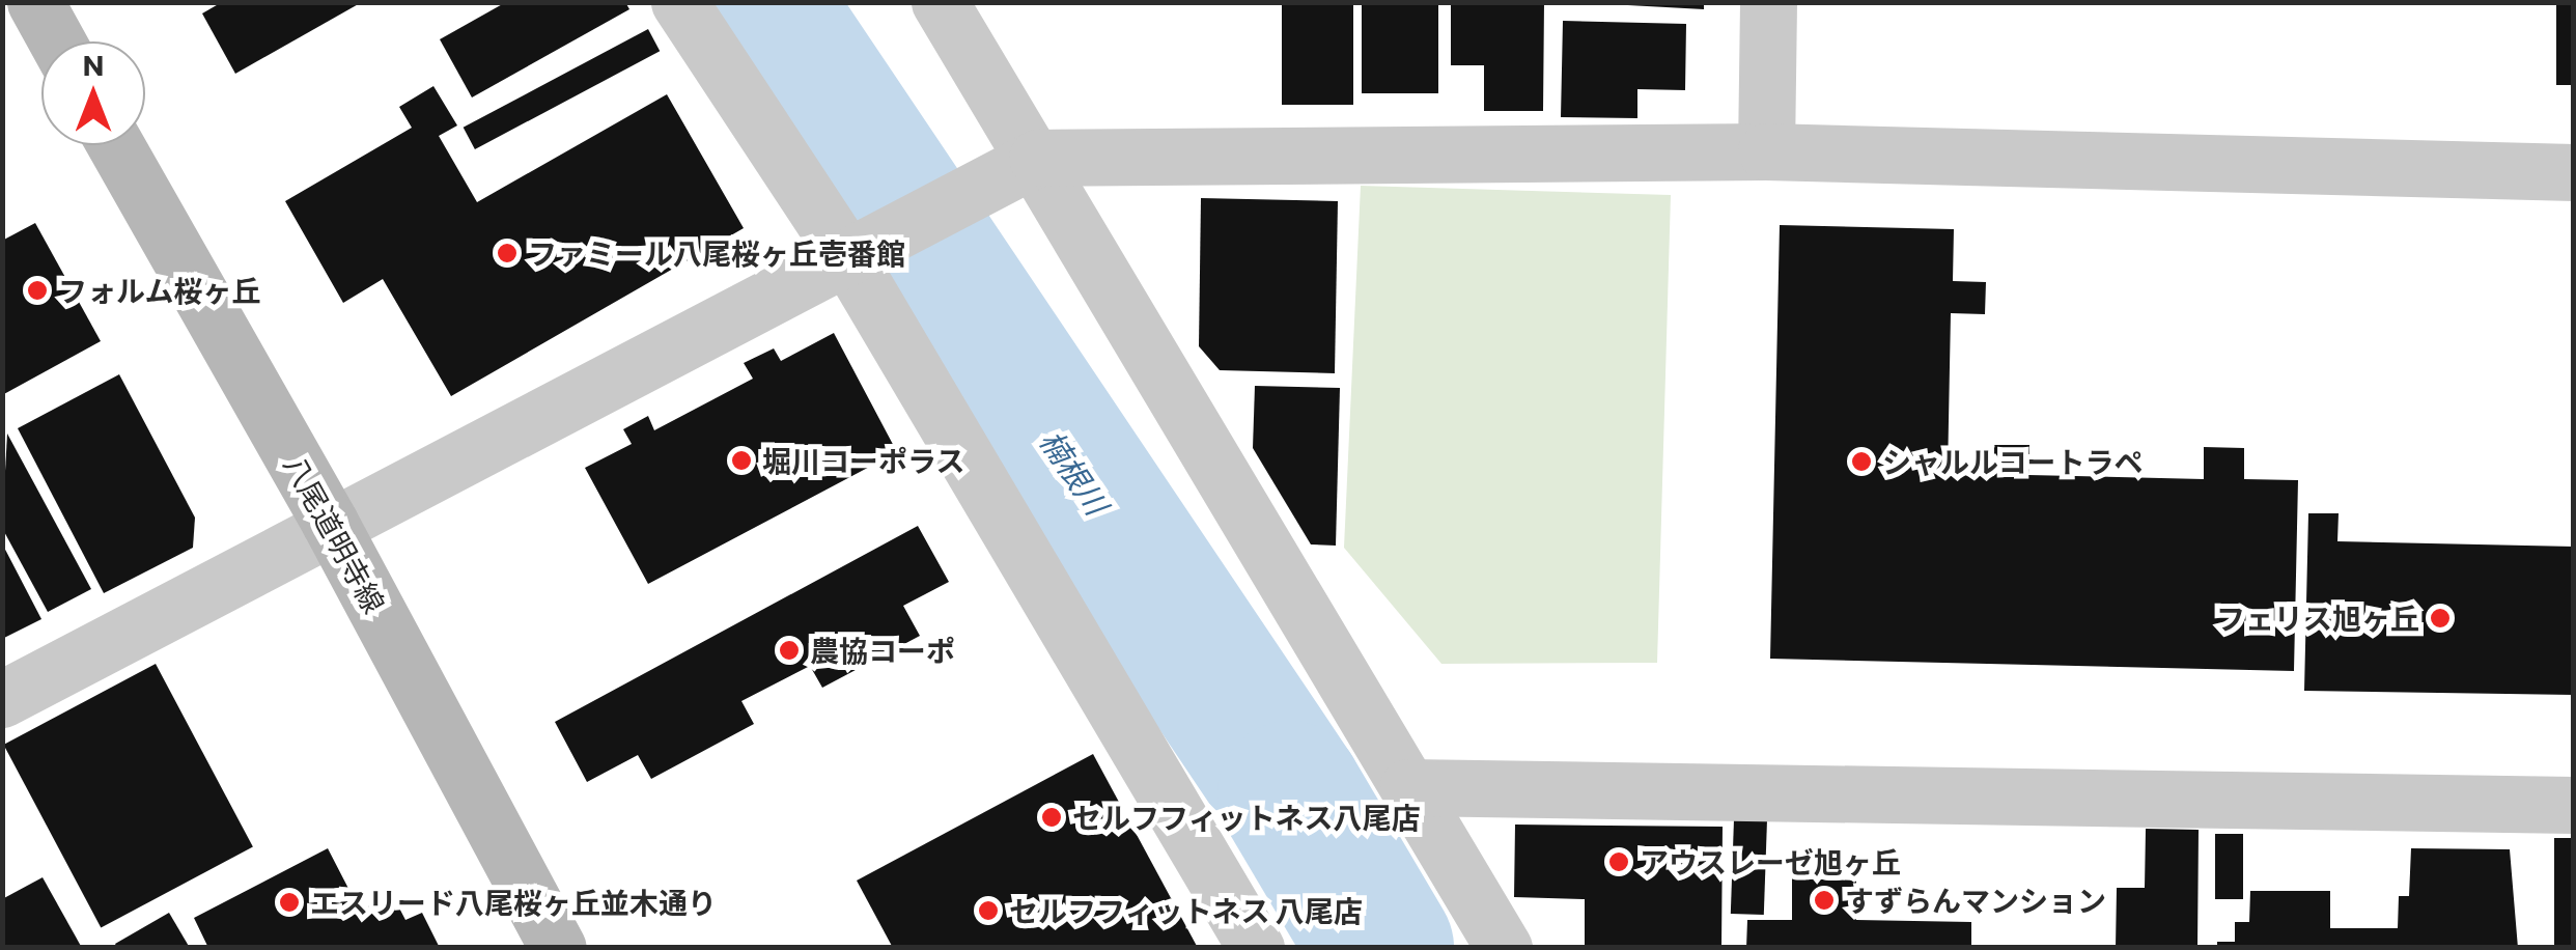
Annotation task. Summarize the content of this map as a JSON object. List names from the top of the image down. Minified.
{"streets":{"main road":["八尾道明寺線"]},"water":["楠根川"],"places":["ファミール八尾桜ヶ丘壱番館","フォルム桜ヶ丘","堀川コーポラス","シャルルコートラペ","フェリス旭ヶ丘","農協コーポ","セルフフィットネス八尾店","アウスレーゼ旭ヶ丘","すずらんマンション","エスリード八尾桜ヶ丘並木通り","セルフフィットネス 八尾店"],"north":"top"}
